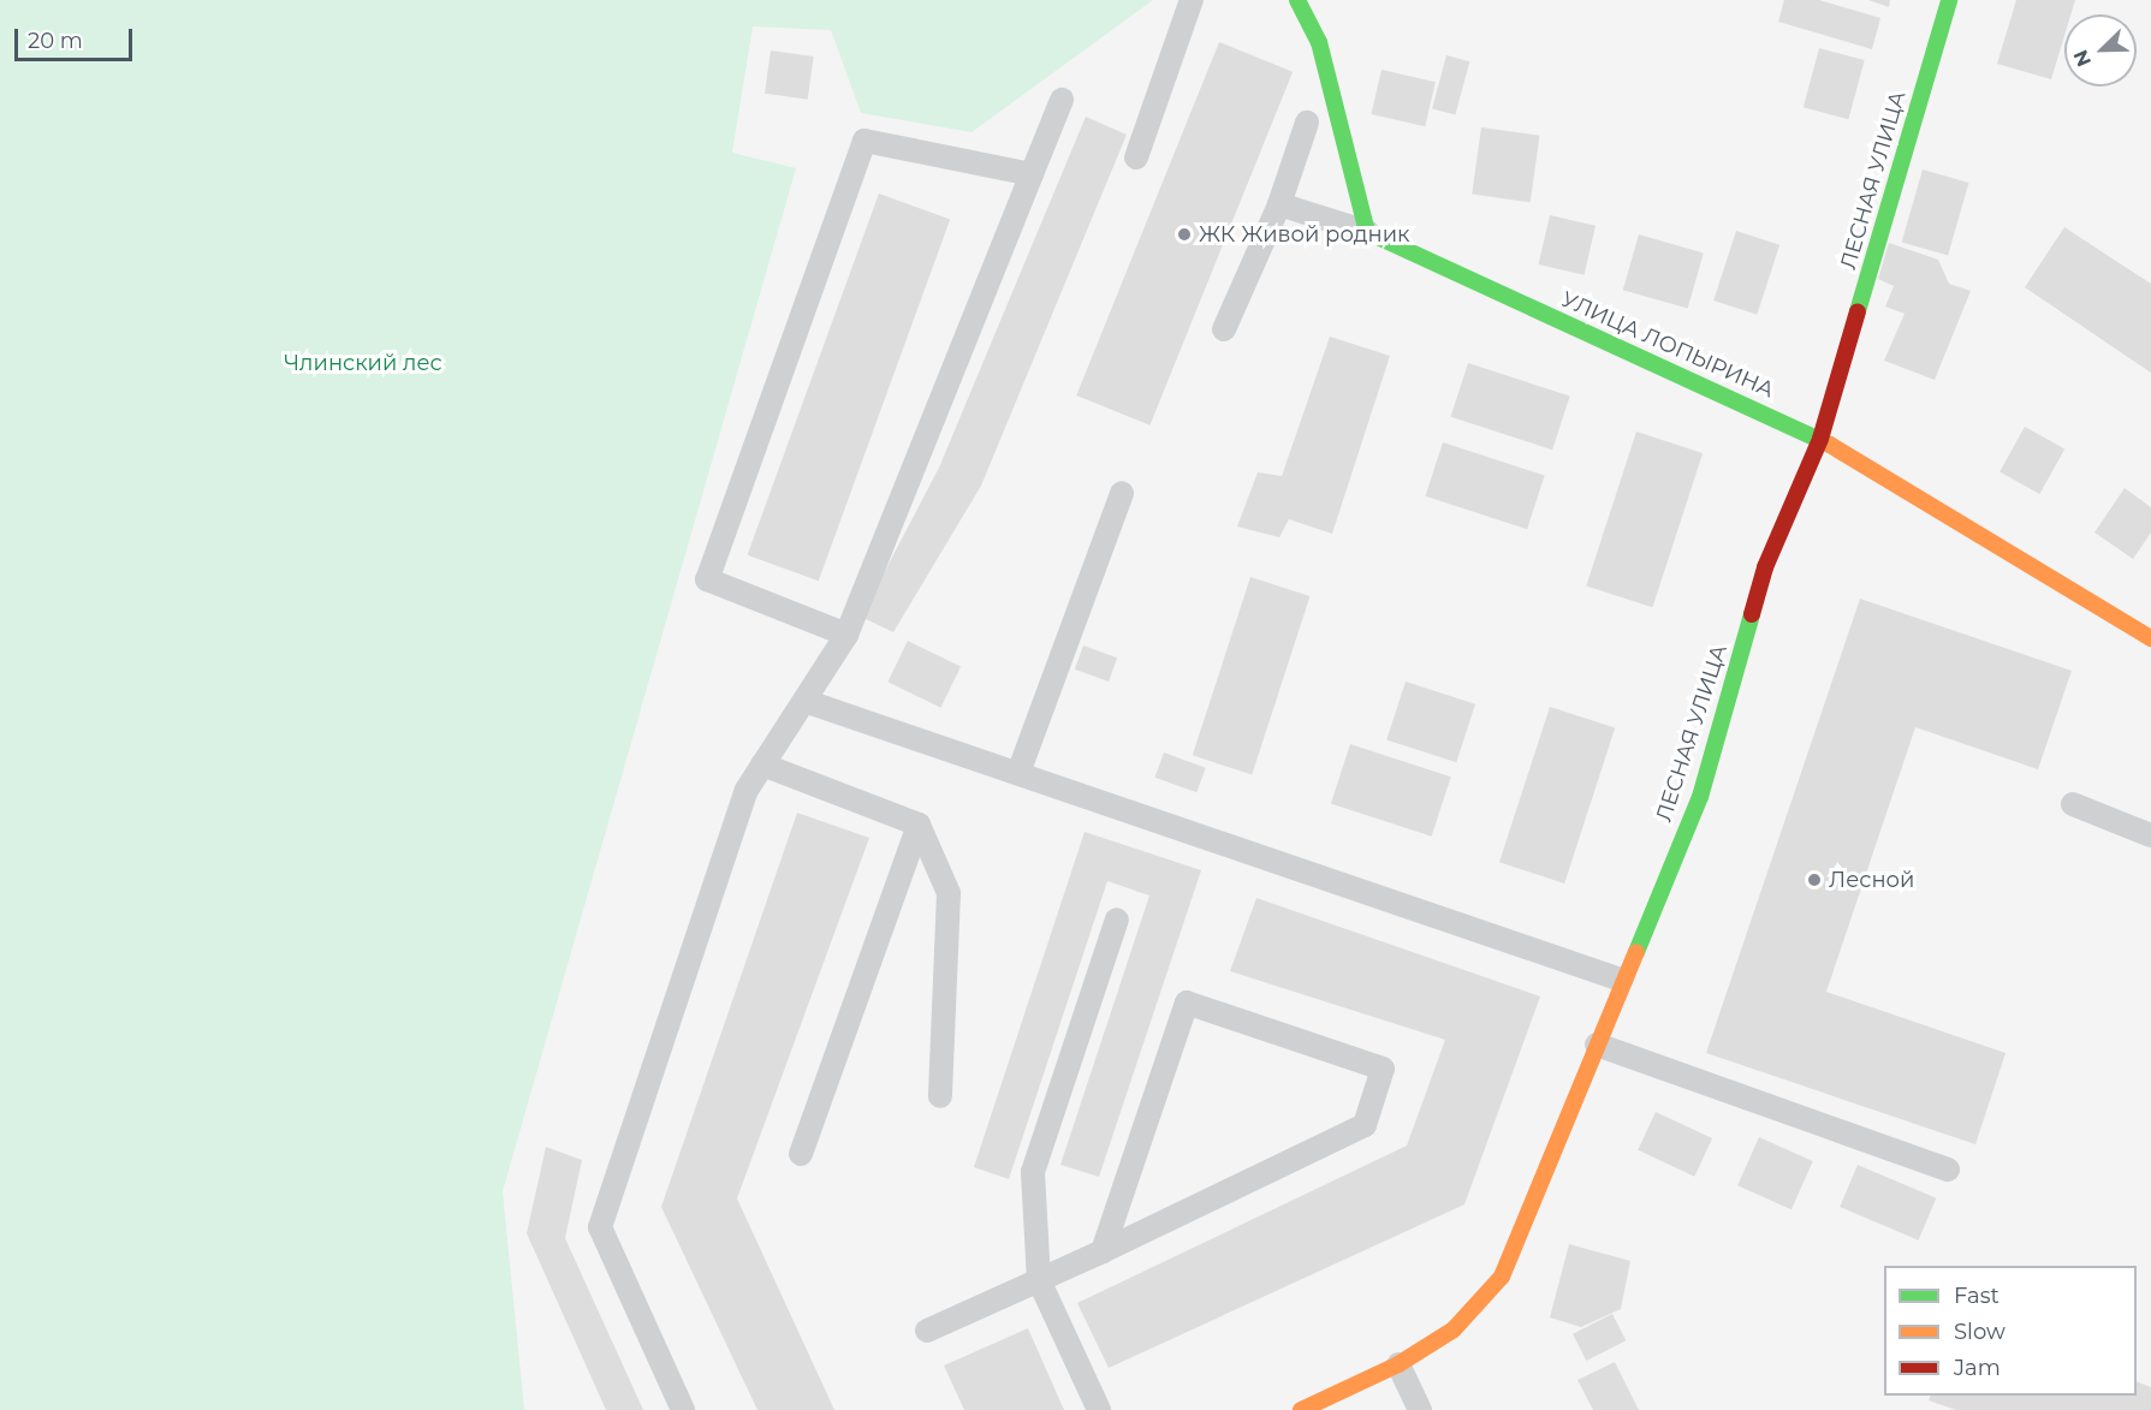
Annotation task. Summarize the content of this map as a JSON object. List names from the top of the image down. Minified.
{"streets":{"street":["ЛЕСНАЯ УЛИЦА","УЛИЦА ЛОПЫРИНА"]},"crossings":[["ЛЕСНАЯ УЛИЦА","УЛИЦА ЛОПЫРИНА"]],"parks":["Члинский лес"],"places":["ЖК Живой родник","Лесной"],"legend":["Fast","Slow","Jam"],"scale_bar":"20 m","north":"bottom left"}
